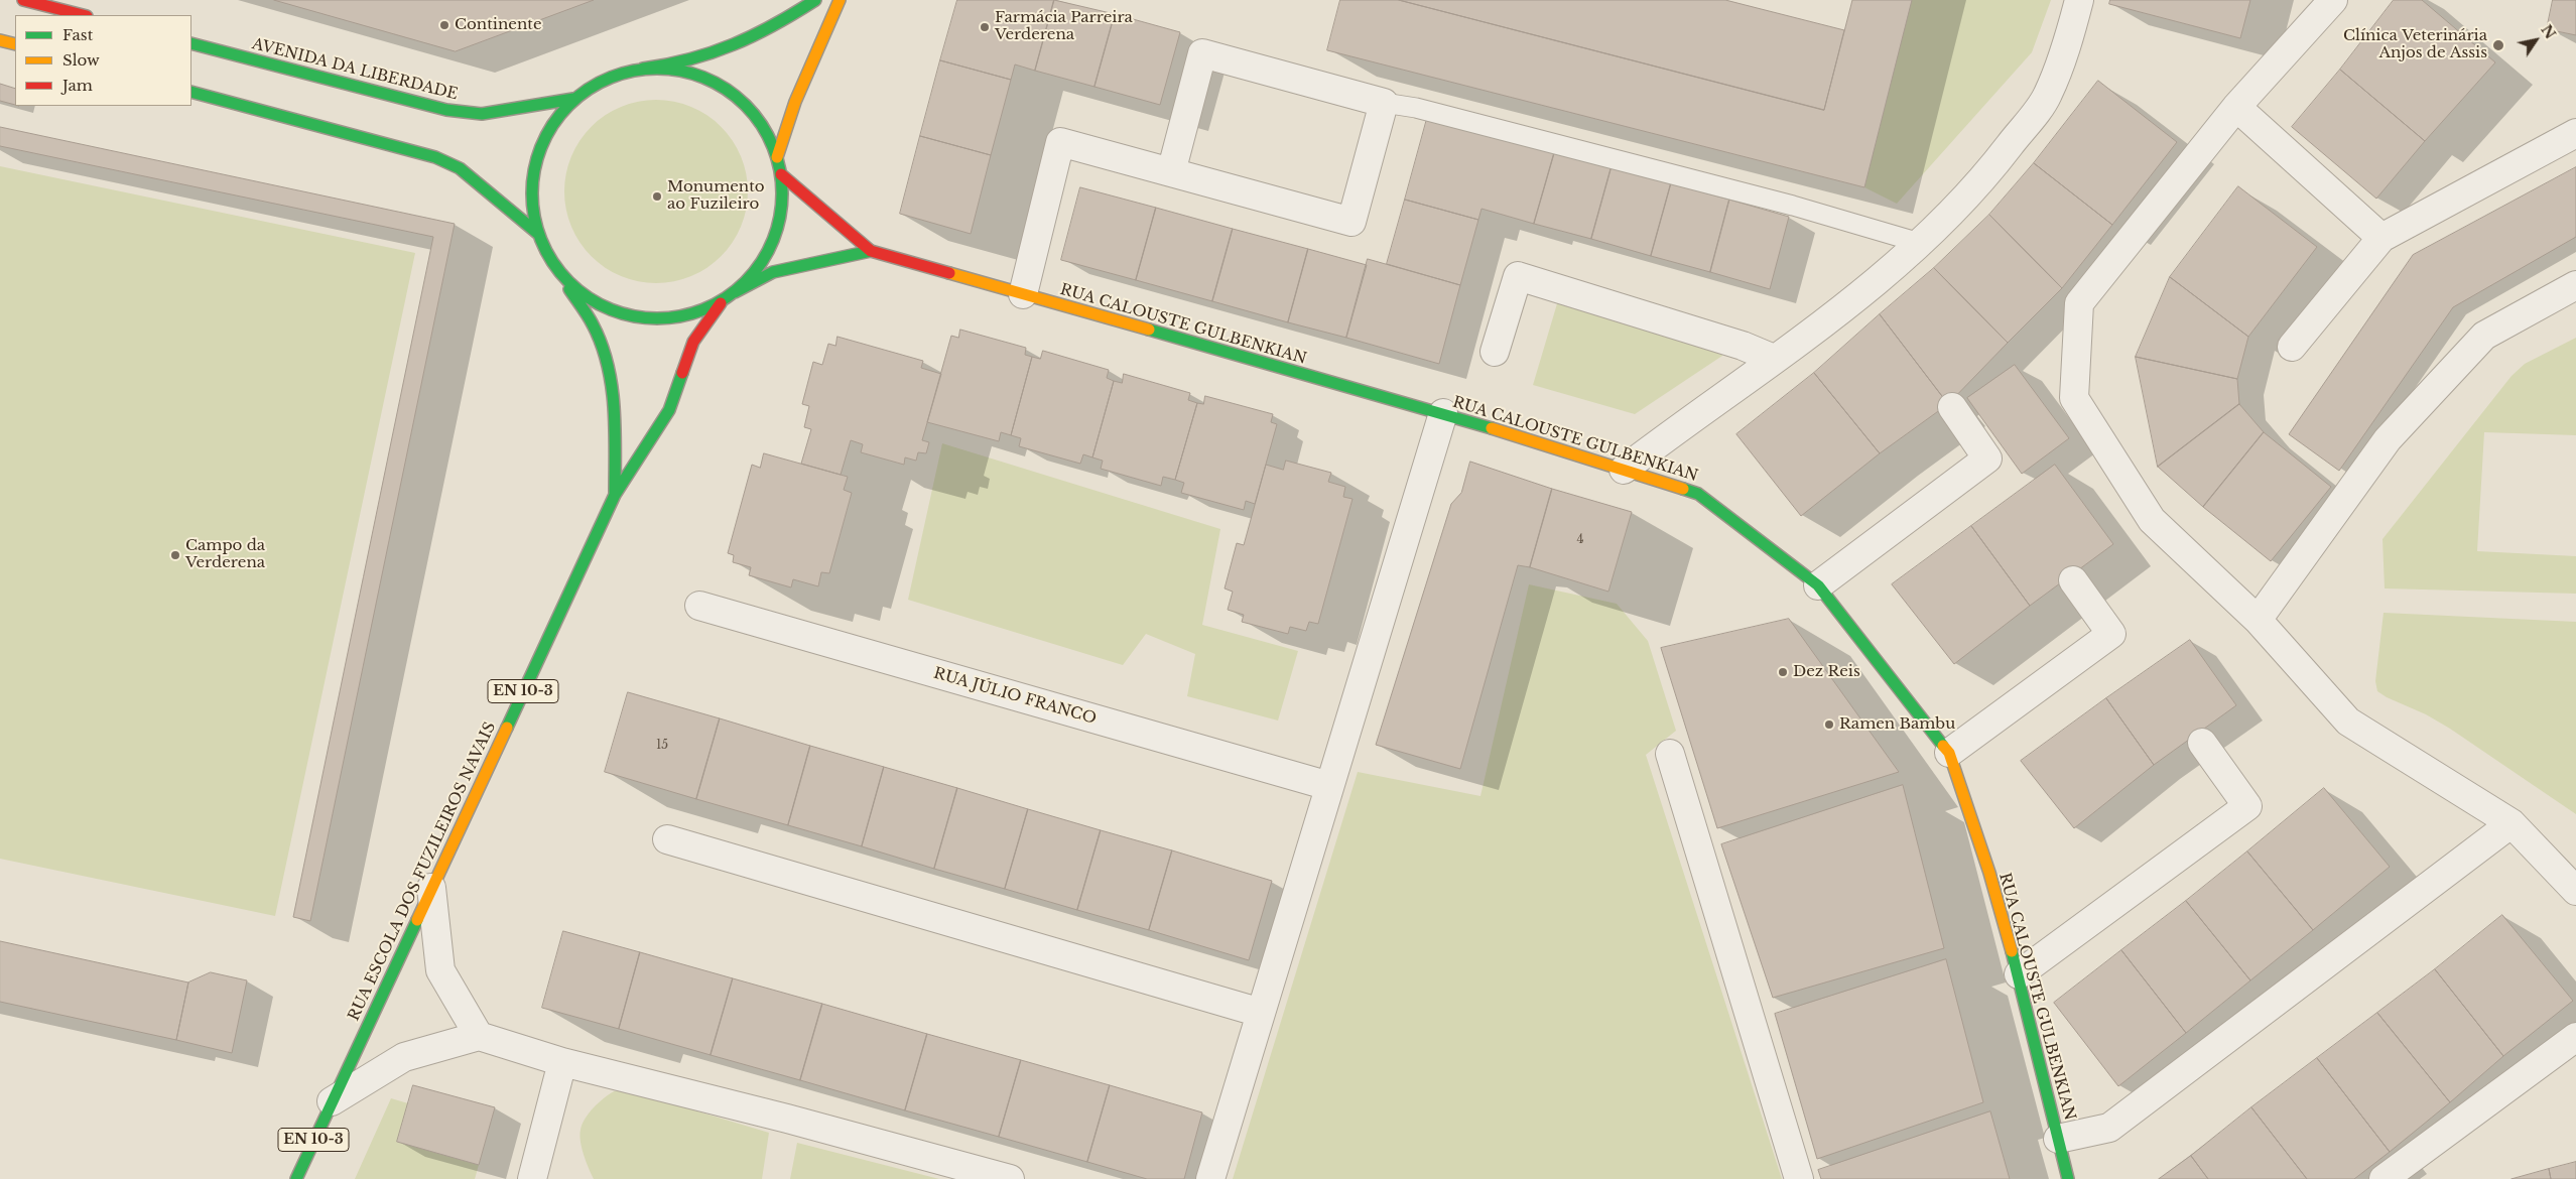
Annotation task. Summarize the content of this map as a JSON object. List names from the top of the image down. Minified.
{"streets":{"main road":["AVENIDA DA LIBERDADE","RUA CALOUSTE GULBENKIAN","EN 10-3","RUA ESCOLA DOS FUZILEIROS NAVAIS"],"street":["RUA JÚLIO FRANCO"]},"places":["Continente","Farmácia Parreira Verderena","Clínica Veterinária Anjos de Assis","Monumento ao Fuzileiro","Campo da Verderena","Dez Reis","Ramen Bambu"],"house_numbers":["4","15"],"legend":["Fast","Slow","Jam"],"north":"top right"}
